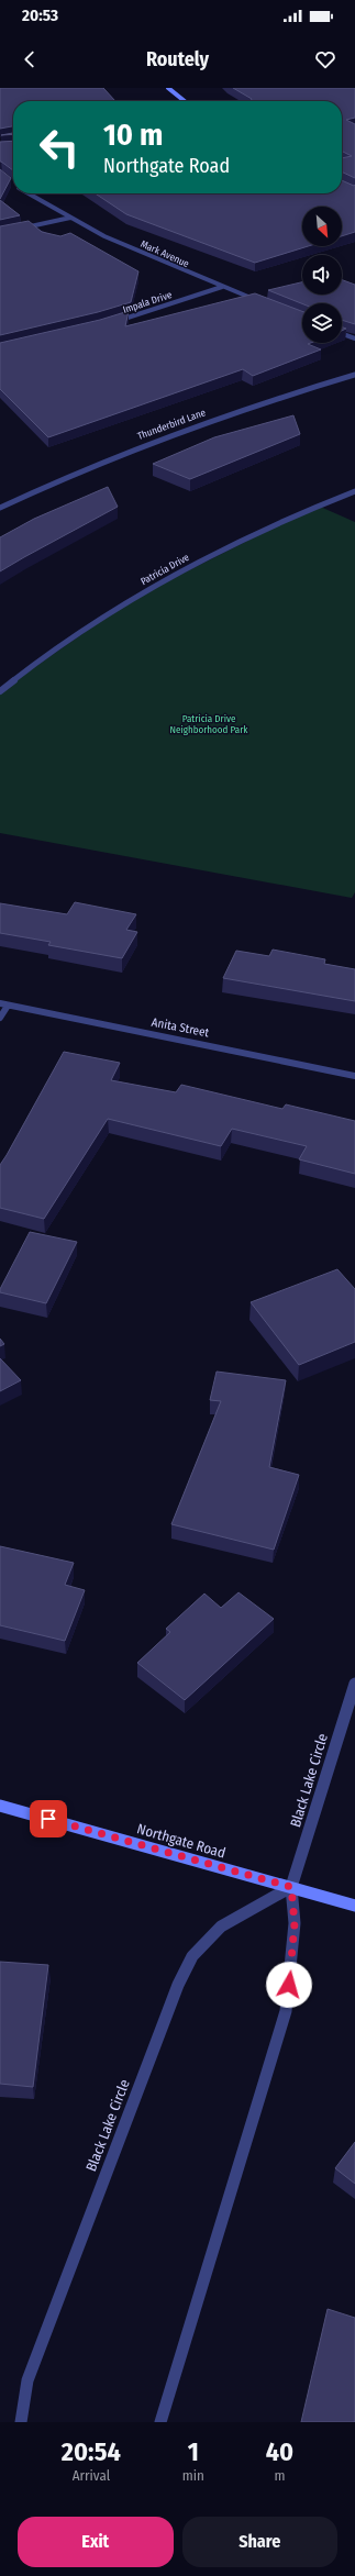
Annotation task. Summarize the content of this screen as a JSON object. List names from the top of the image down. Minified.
{"streets":{"main road":["Northgate Road"],"street":["Mark Avenue","Impala Drive","Thunderbird Lane","Patricia Drive","Anita Street","Black Lake Circle"]},"crossings":[["Mark Avenue","Impala Drive"],["Black Lake Circle","Northgate Road"]],"parks":["Patricia Drive Neighborhood Park"],"north":"bottom right","page":{"status":"20:53","header":"Routely","turn":["10 m","Northgate Road"],"eta":["20:54","Arrival","1","min","40","m"],"buttons":["Exit","Share"]}}
